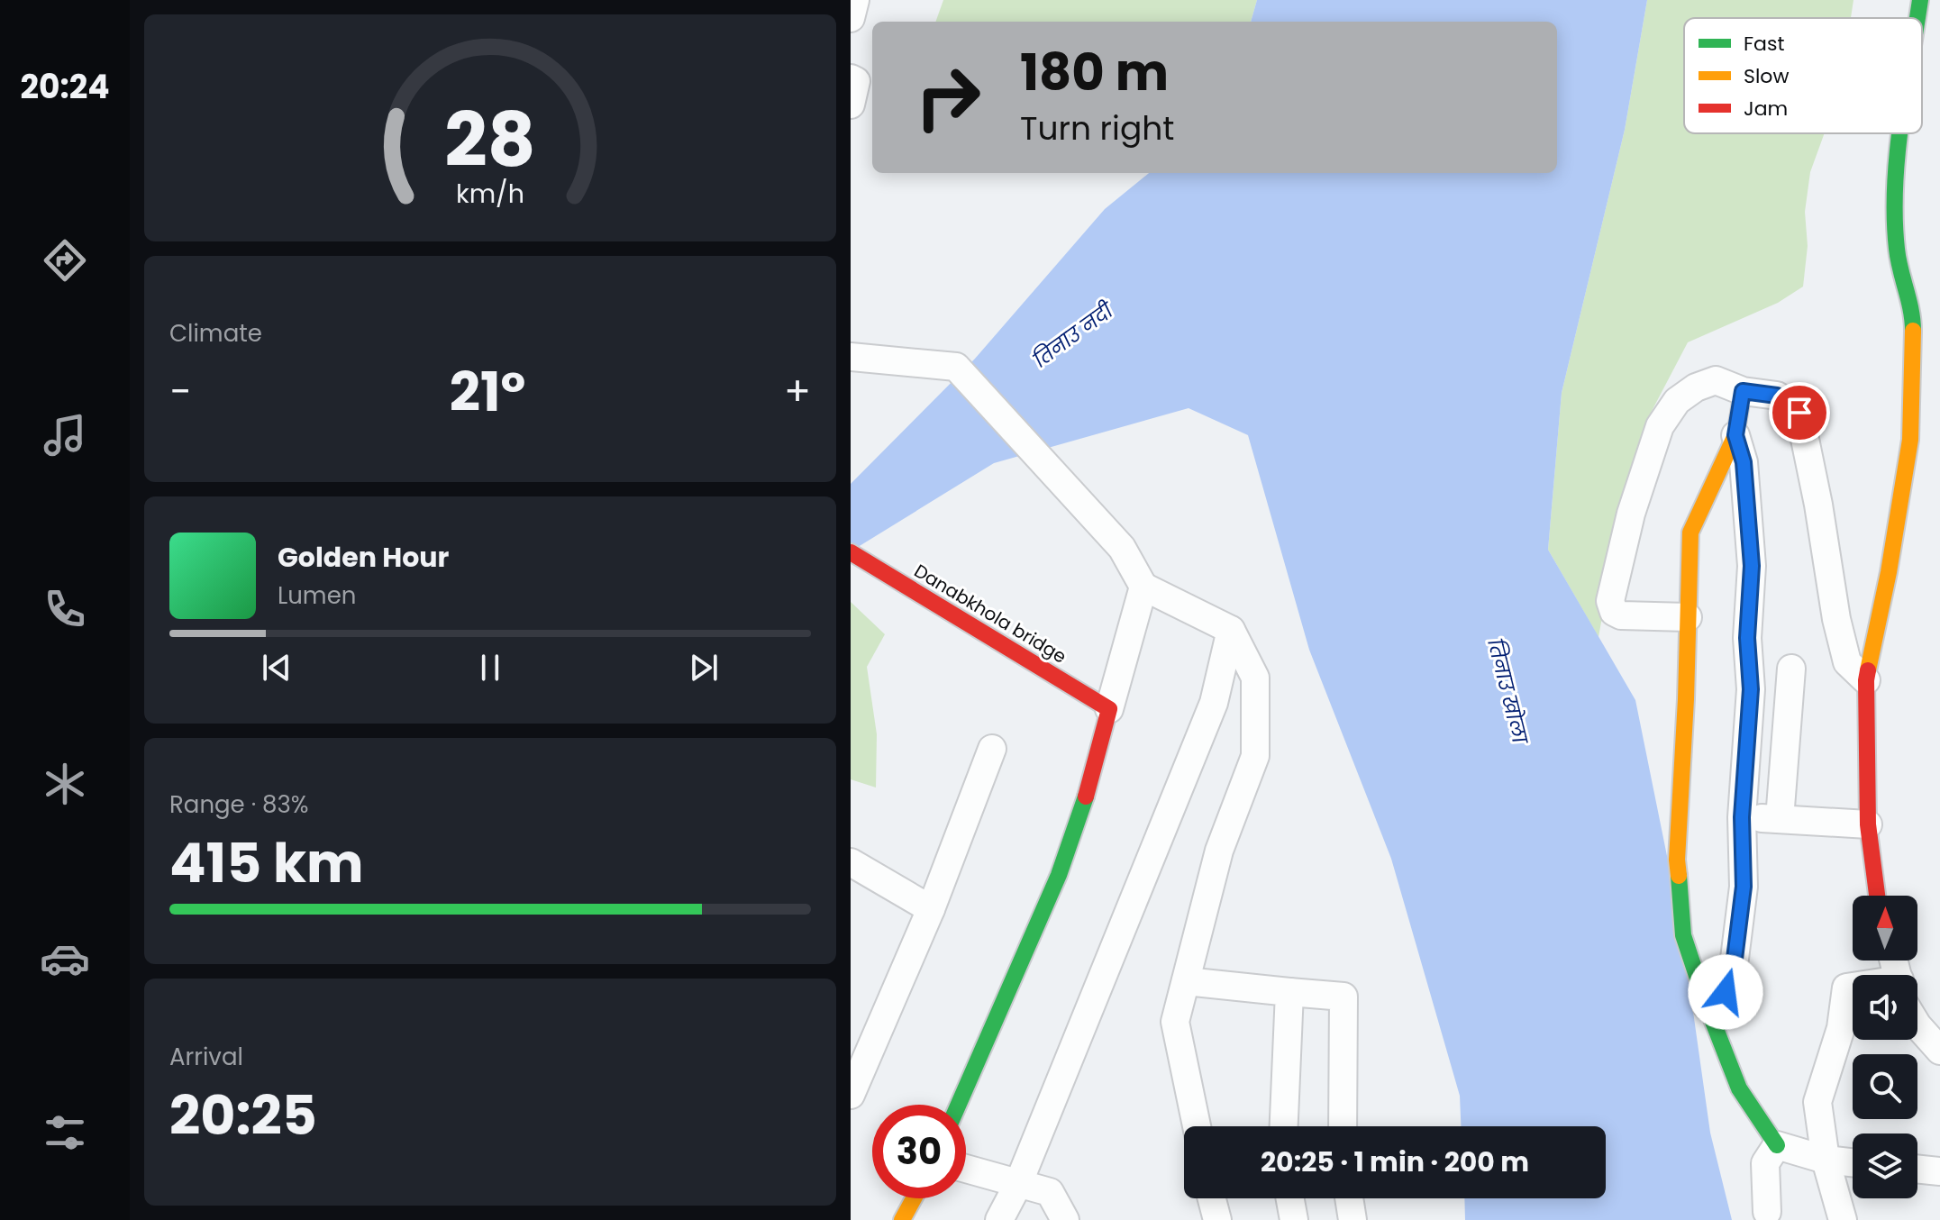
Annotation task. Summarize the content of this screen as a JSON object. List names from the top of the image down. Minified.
{"streets":{"street":["Danabkhola bridge"]},"water":["तिनाउ नदी","तिनाउ खोला"],"legend":["Fast","Slow","Jam"],"north":"top","page":{"tabs":"20:24","turn":["180 m","Turn right"],"tile":["Climate",["Range · 83%","415 km"],["Arrival","20:25"]],"heat":["−","21°","+"],"song":["Golden Hour","Lumen"],"limit":"30","trip":"20:25 · 1 min · 200 m","gauge":["28","km/h"]}}
